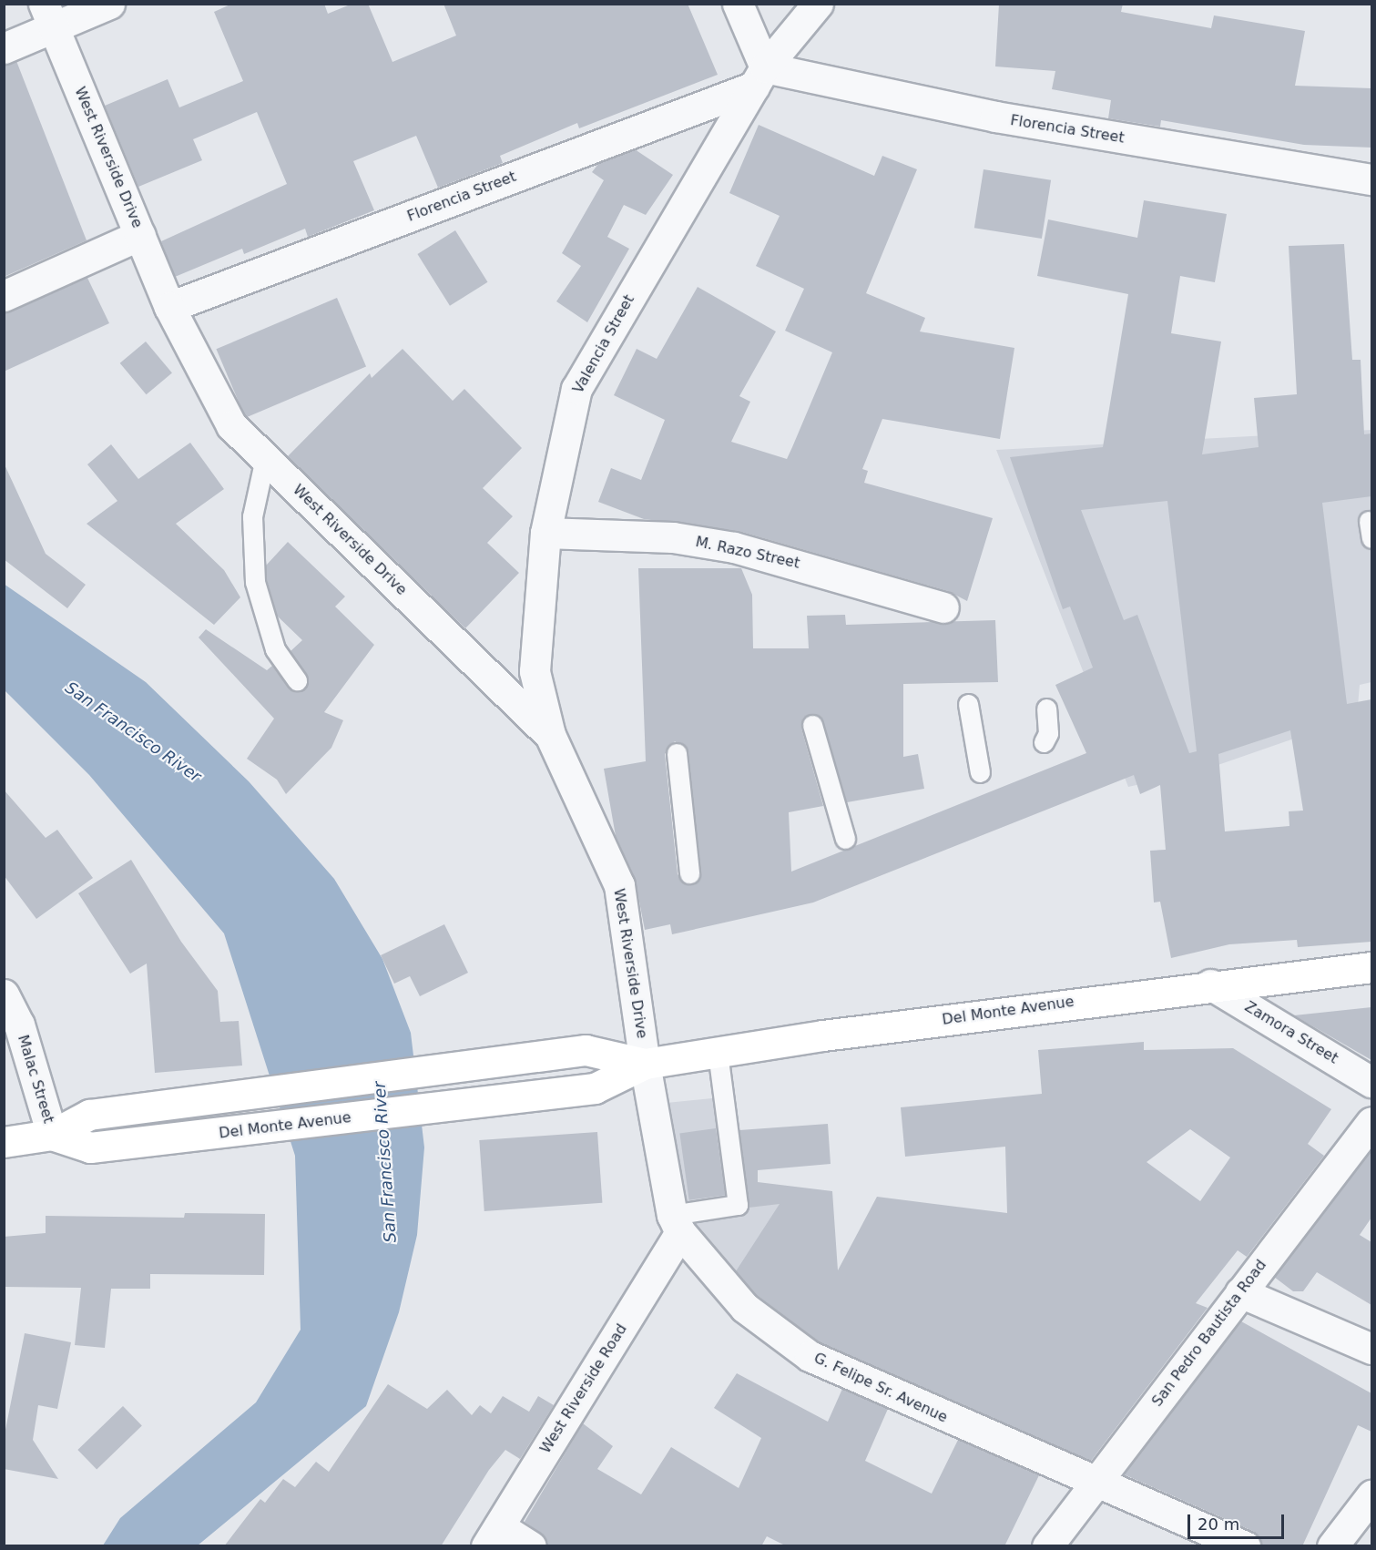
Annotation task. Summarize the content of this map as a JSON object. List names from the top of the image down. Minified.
{"streets":{"main road":["Del Monte Avenue"],"street":["Florencia Street","West Riverside Drive","Valencia Street","M. Razo Street","Zamora Street","Malac Street","San Pedro Bautista Road","G. Felipe Sr. Avenue","West Riverside Road"]},"crossings":[["Florencia Street","West Riverside Drive"],["Florencia Street","Valencia Street"],["West Riverside Drive","Valencia Street"],["West Riverside Drive","Del Monte Avenue"],["Valencia Street","M. Razo Street"],["Del Monte Avenue","Zamora Street"],["Del Monte Avenue","Malac Street"],["San Pedro Bautista Road","G. Felipe Sr. Avenue"],["G. Felipe Sr. Avenue","West Riverside Road"]],"water":["San Francisco River"],"scale_bar":"20 m"}
